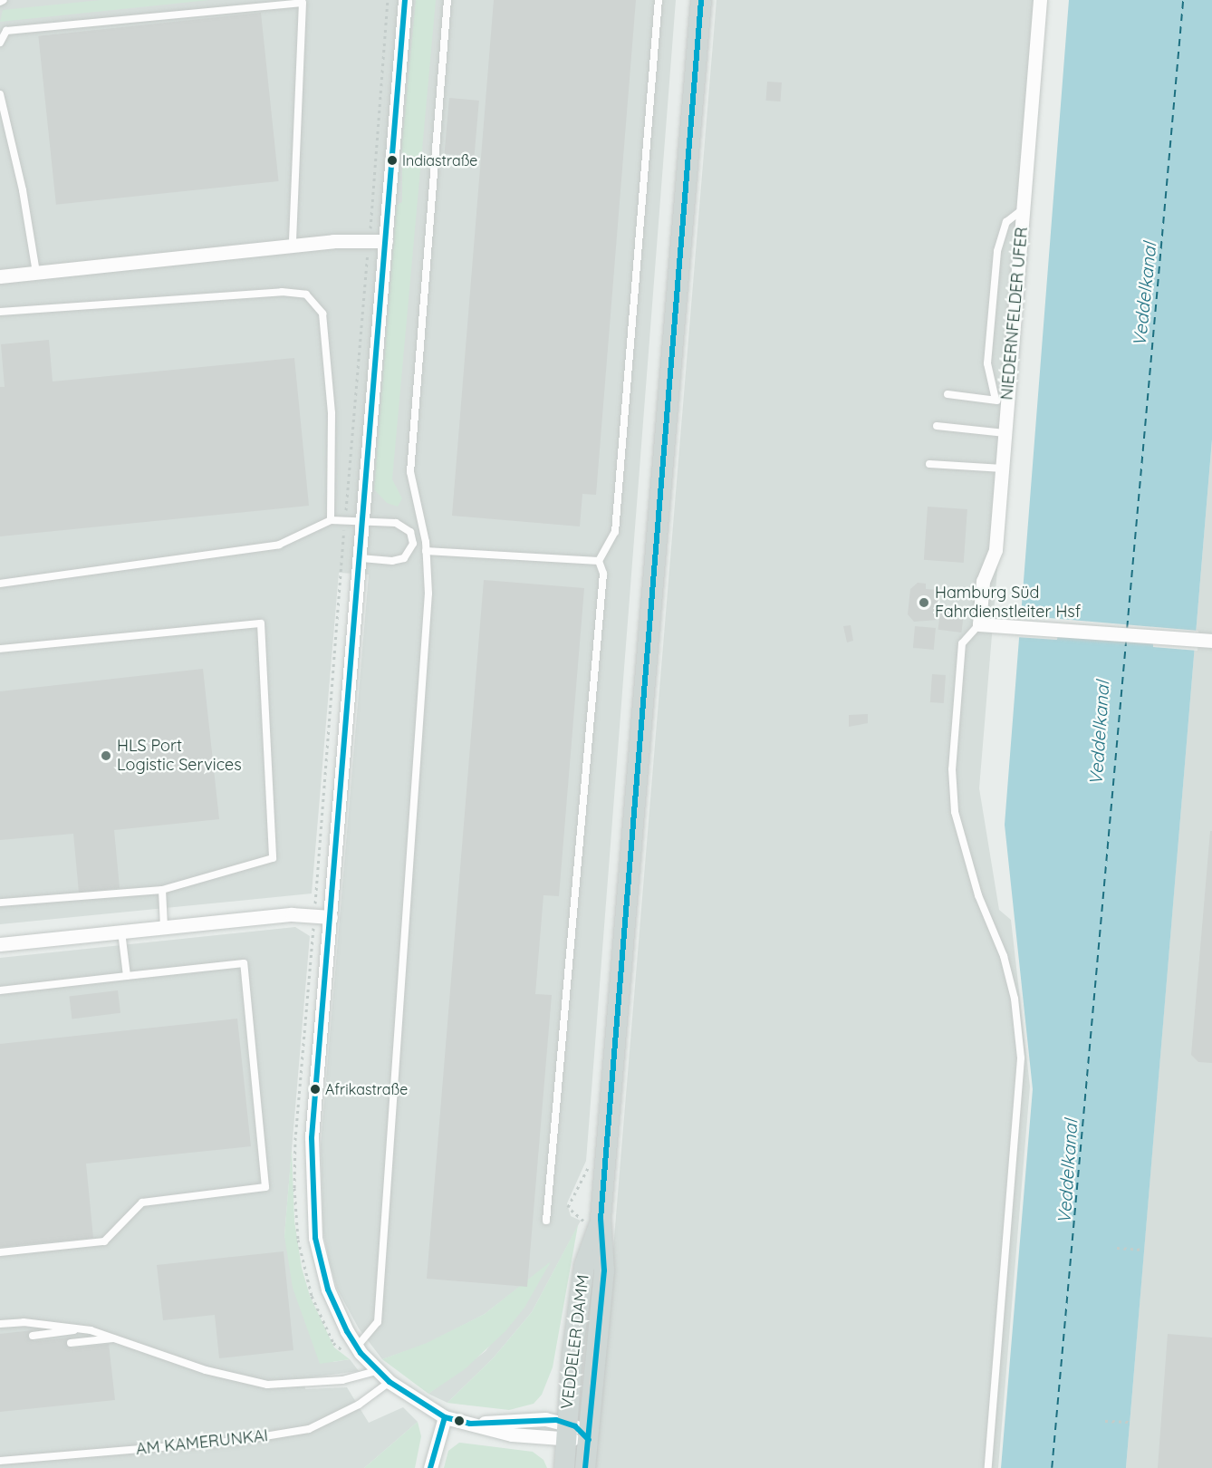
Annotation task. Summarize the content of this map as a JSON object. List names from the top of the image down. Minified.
{"streets":{"main road":["VEDDELER DAMM"],"street":["NIEDERNFELDER UFER"],"lane":["AM KAMERUNKAI"]},"water":["Veddelkanal"],"places":["Indiastraße","Hamburg Süd Fahrdienstleiter Hsf","HLS Port Logistic Services","Afrikastraße"]}
